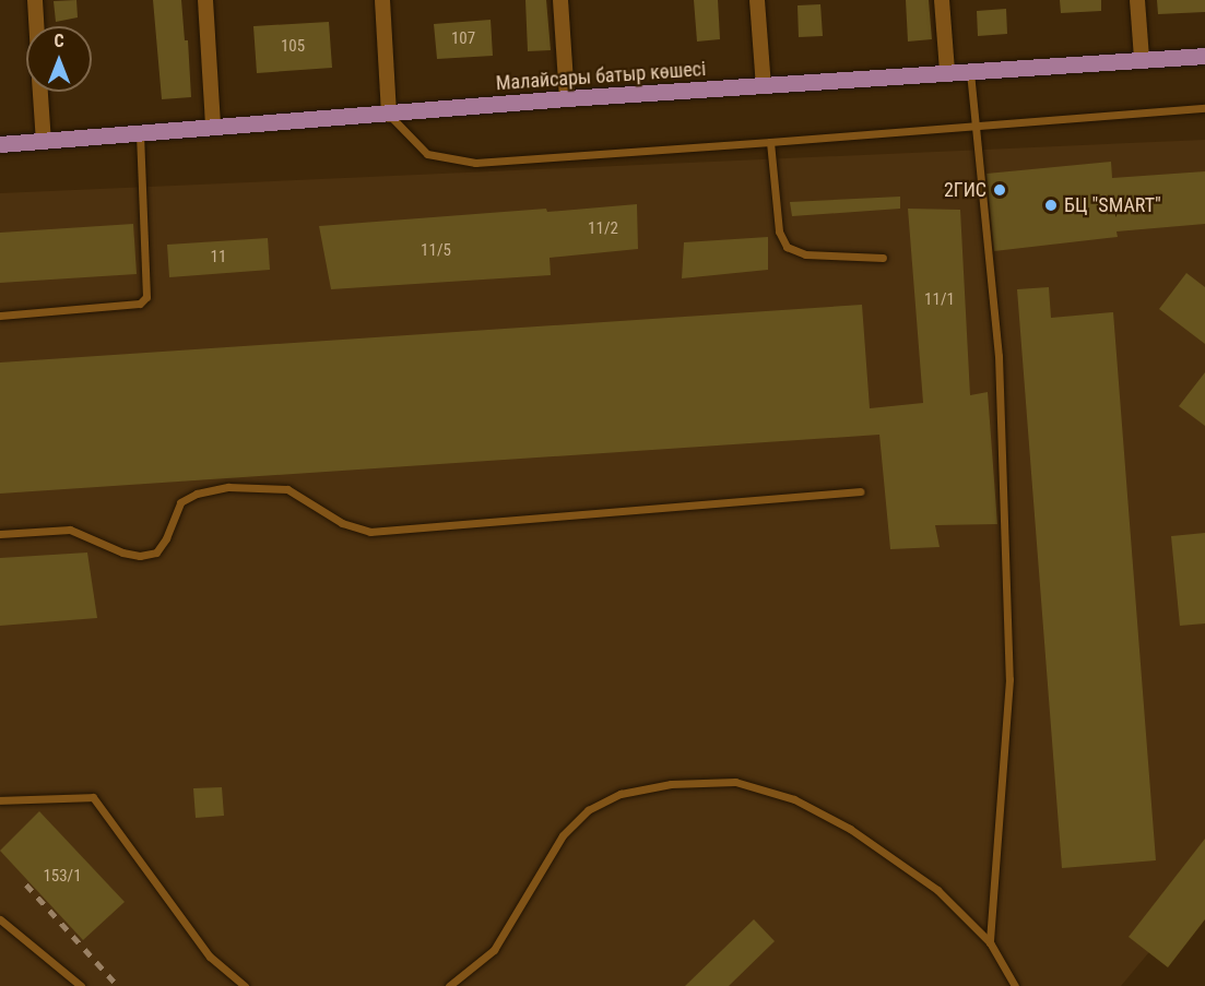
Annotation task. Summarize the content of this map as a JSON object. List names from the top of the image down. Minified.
{"streets":{"main road":["Малайсары батыр көшесі"]},"places":["2ГИС","БЦ \"SMART\""],"house_numbers":["107","105","11/2","11/5","11","11/1","153/1"],"north":"top"}
